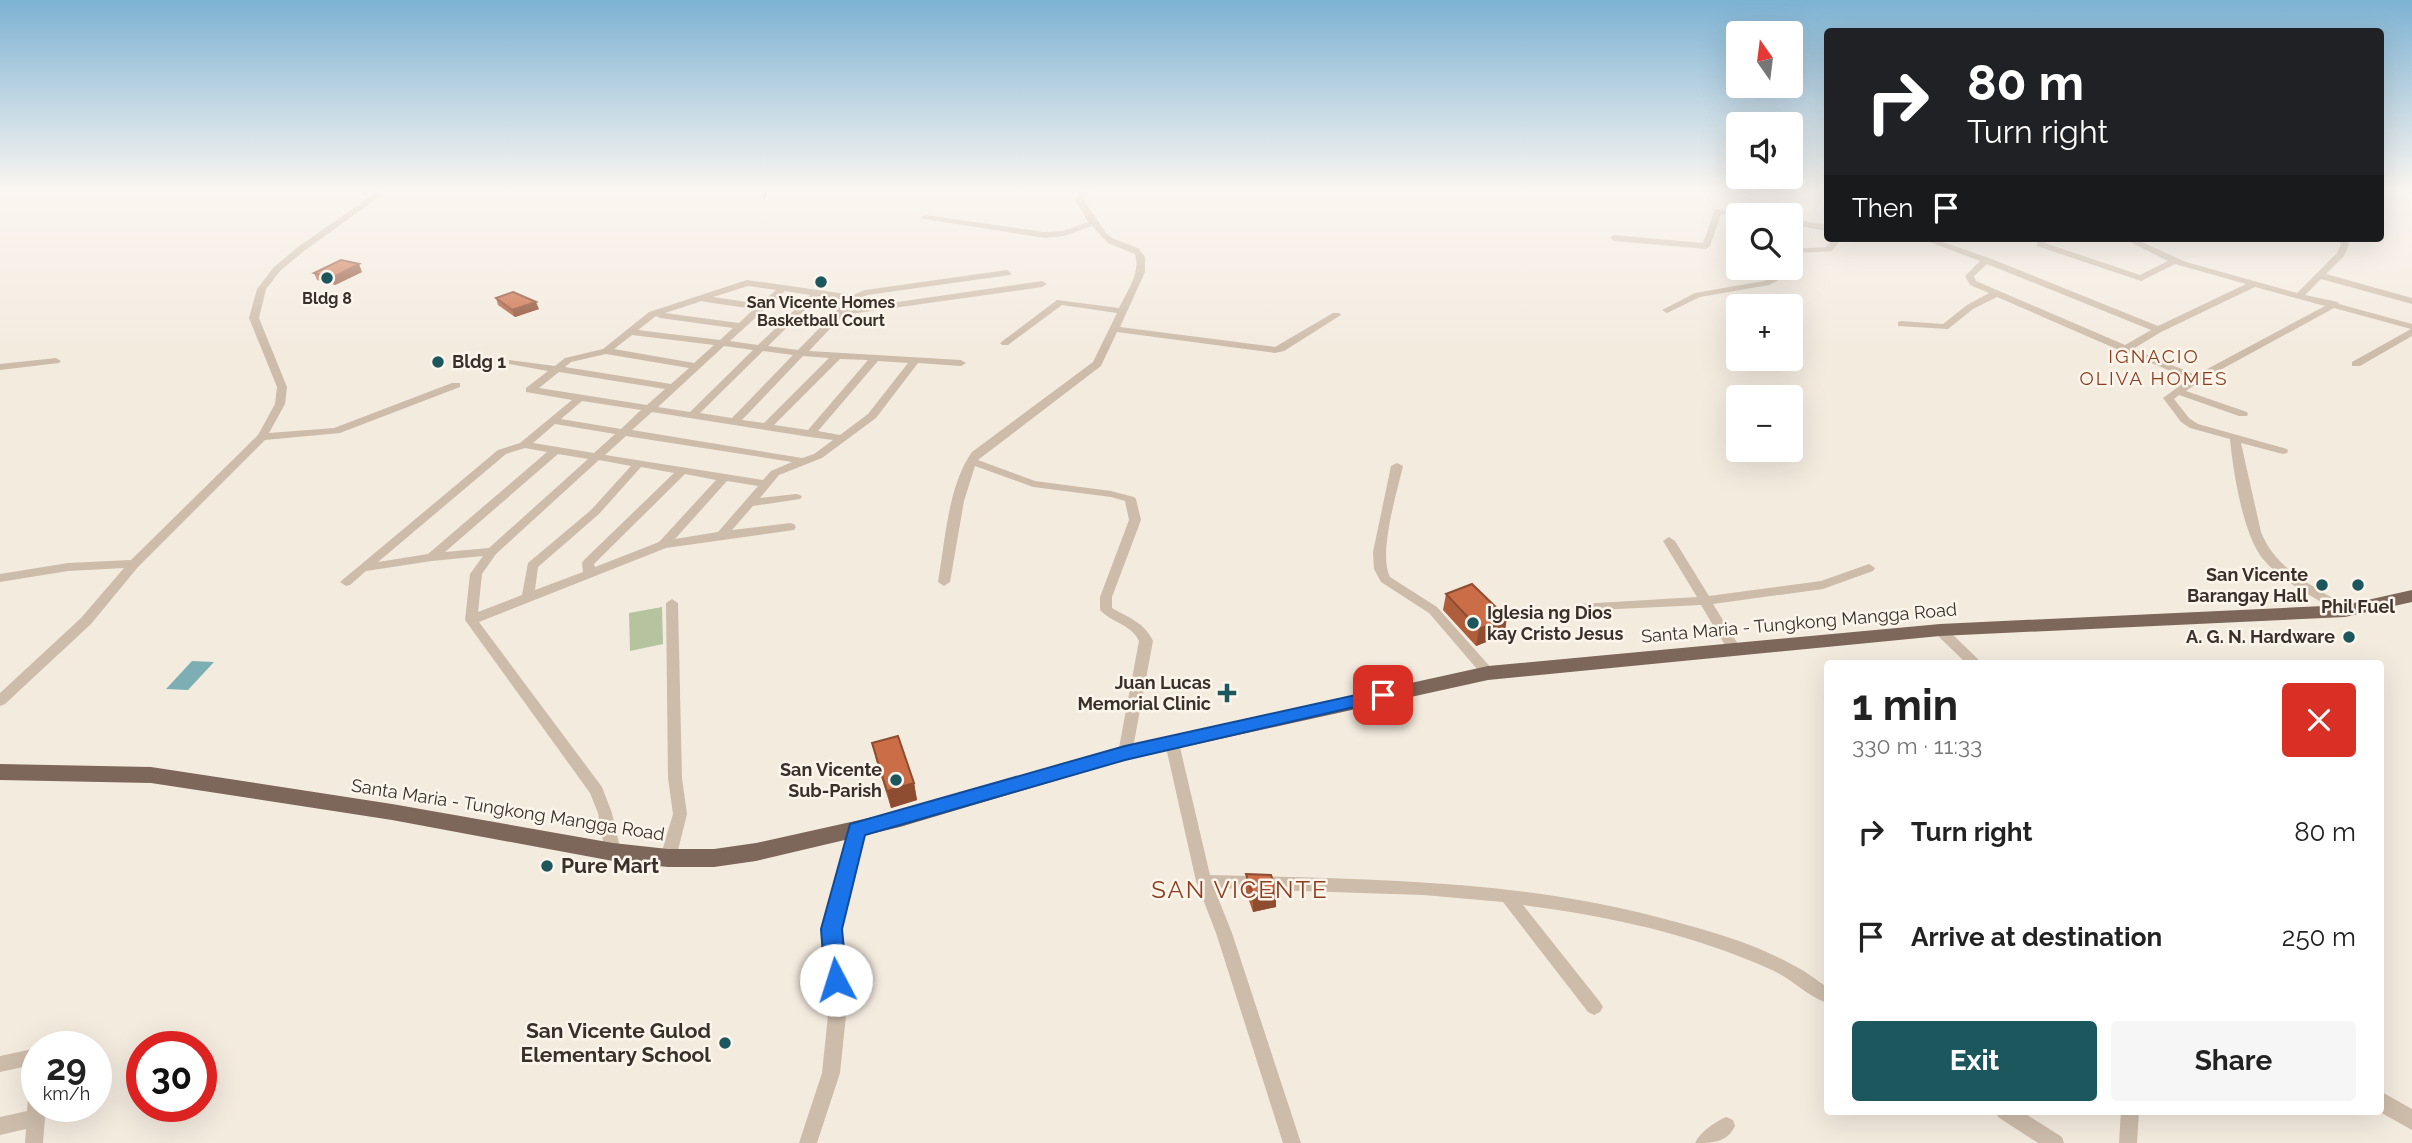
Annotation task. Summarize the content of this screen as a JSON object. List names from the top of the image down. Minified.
{"streets":{"main road":["Santa Maria - Tungkong Mangga Road"]},"districts":["IGNACIO OLIVA HOMES","SAN VICENTE"],"places":{"other":["Bldg 8","San Vicente Homes Basketball Court","Bldg 1","San Vicente Barangay Hall","Phil Fuel","Iglesia ng Dios kay Cristo Jesus","A. G. N. Hardware","San Vicente Sub-Parish","Pure Mart","San Vicente Gulod Elementary School"],"health":["Juan Lucas Memorial Clinic"]},"north":"top","page":{"map_buttons":["+","−"],"turn":["80 m","Turn right"],"then":"Then","heading":["1 min","330 m · 11:33"],"list":[{"name":"Turn right","value":"80 m"},{"name":"Arrive at destination","value":"250 m"}],"buttons":["Exit","Share"],"speed":"29 km/h","limit":"30"}}
